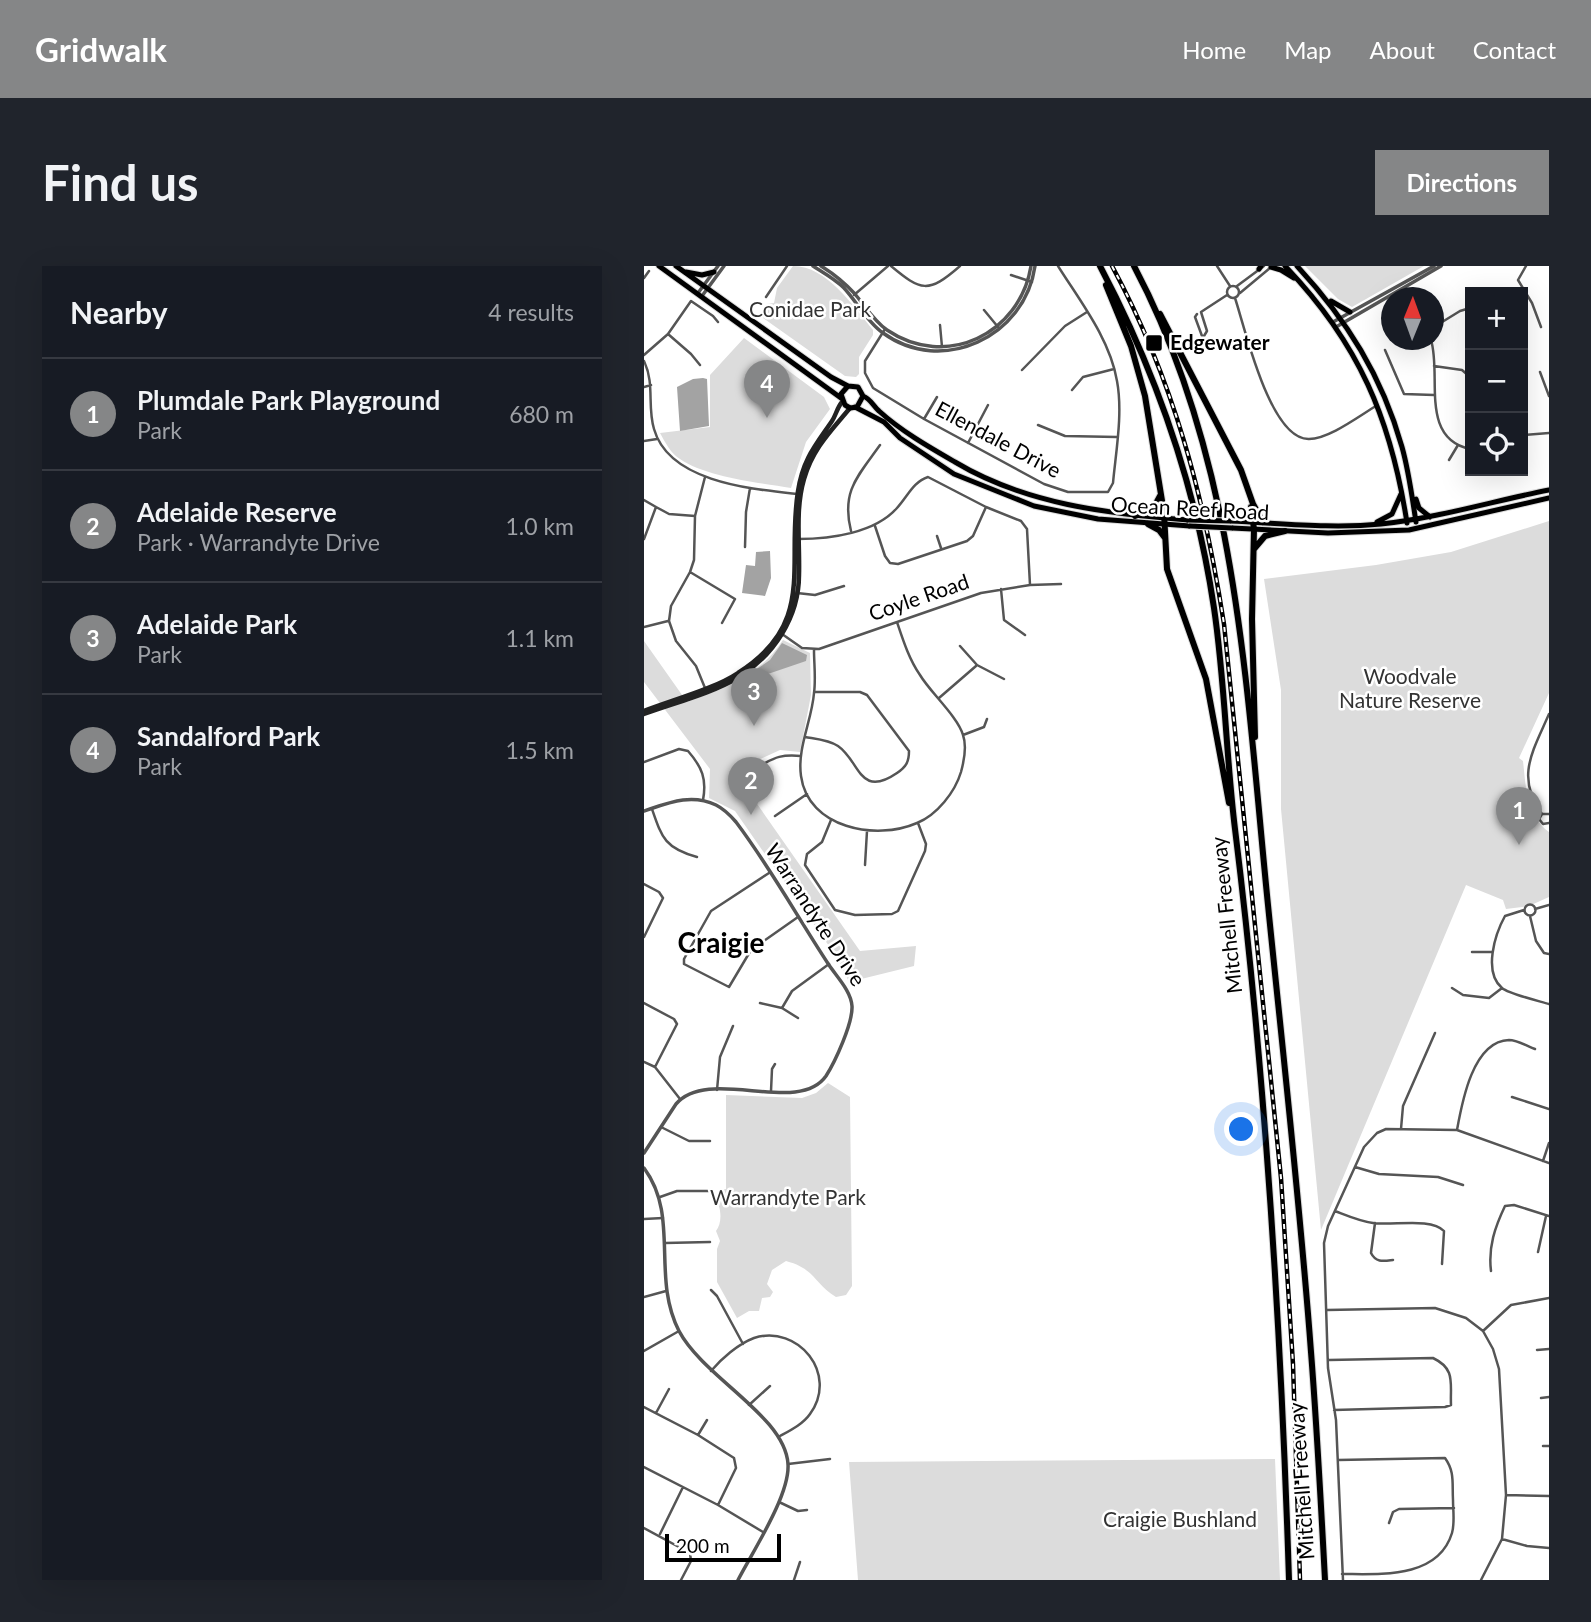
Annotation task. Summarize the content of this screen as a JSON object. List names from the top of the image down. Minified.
{"streets":{"highway":["Mitchell Freeway"],"main road":["Ocean Reef Road"],"street":["Ellendale Drive","Coyle Road","Warrandyte Drive"]},"districts":["Craigie"],"parks":["Conidae Park","Woodvale Nature Reserve","Warrandyte Park","Craigie Bushland"],"places":{"transit":["Edgewater"]},"scale_bar":"200 m","north":"top","page":{"header":"Gridwalk","nav":["Home","Map","About","Contact"],"buttons":"Directions","title":"Find us","heading":["Nearby","4 results"],"map_buttons":["+","−"],"list":[{"mark":"1","name":"Plumdale Park Playground","note":"Park","value":"680 m"},{"mark":"2","name":"Adelaide Reserve","note":"Park · Warrandyte Drive","value":"1.0 km"},{"mark":"3","name":"Adelaide Park","note":"Park","value":"1.1 km"},{"mark":"4","name":"Sandalford Park","note":"Park","value":"1.5 km"}],"pins":["4","3","2","1"],"scale":"200 m"}}
